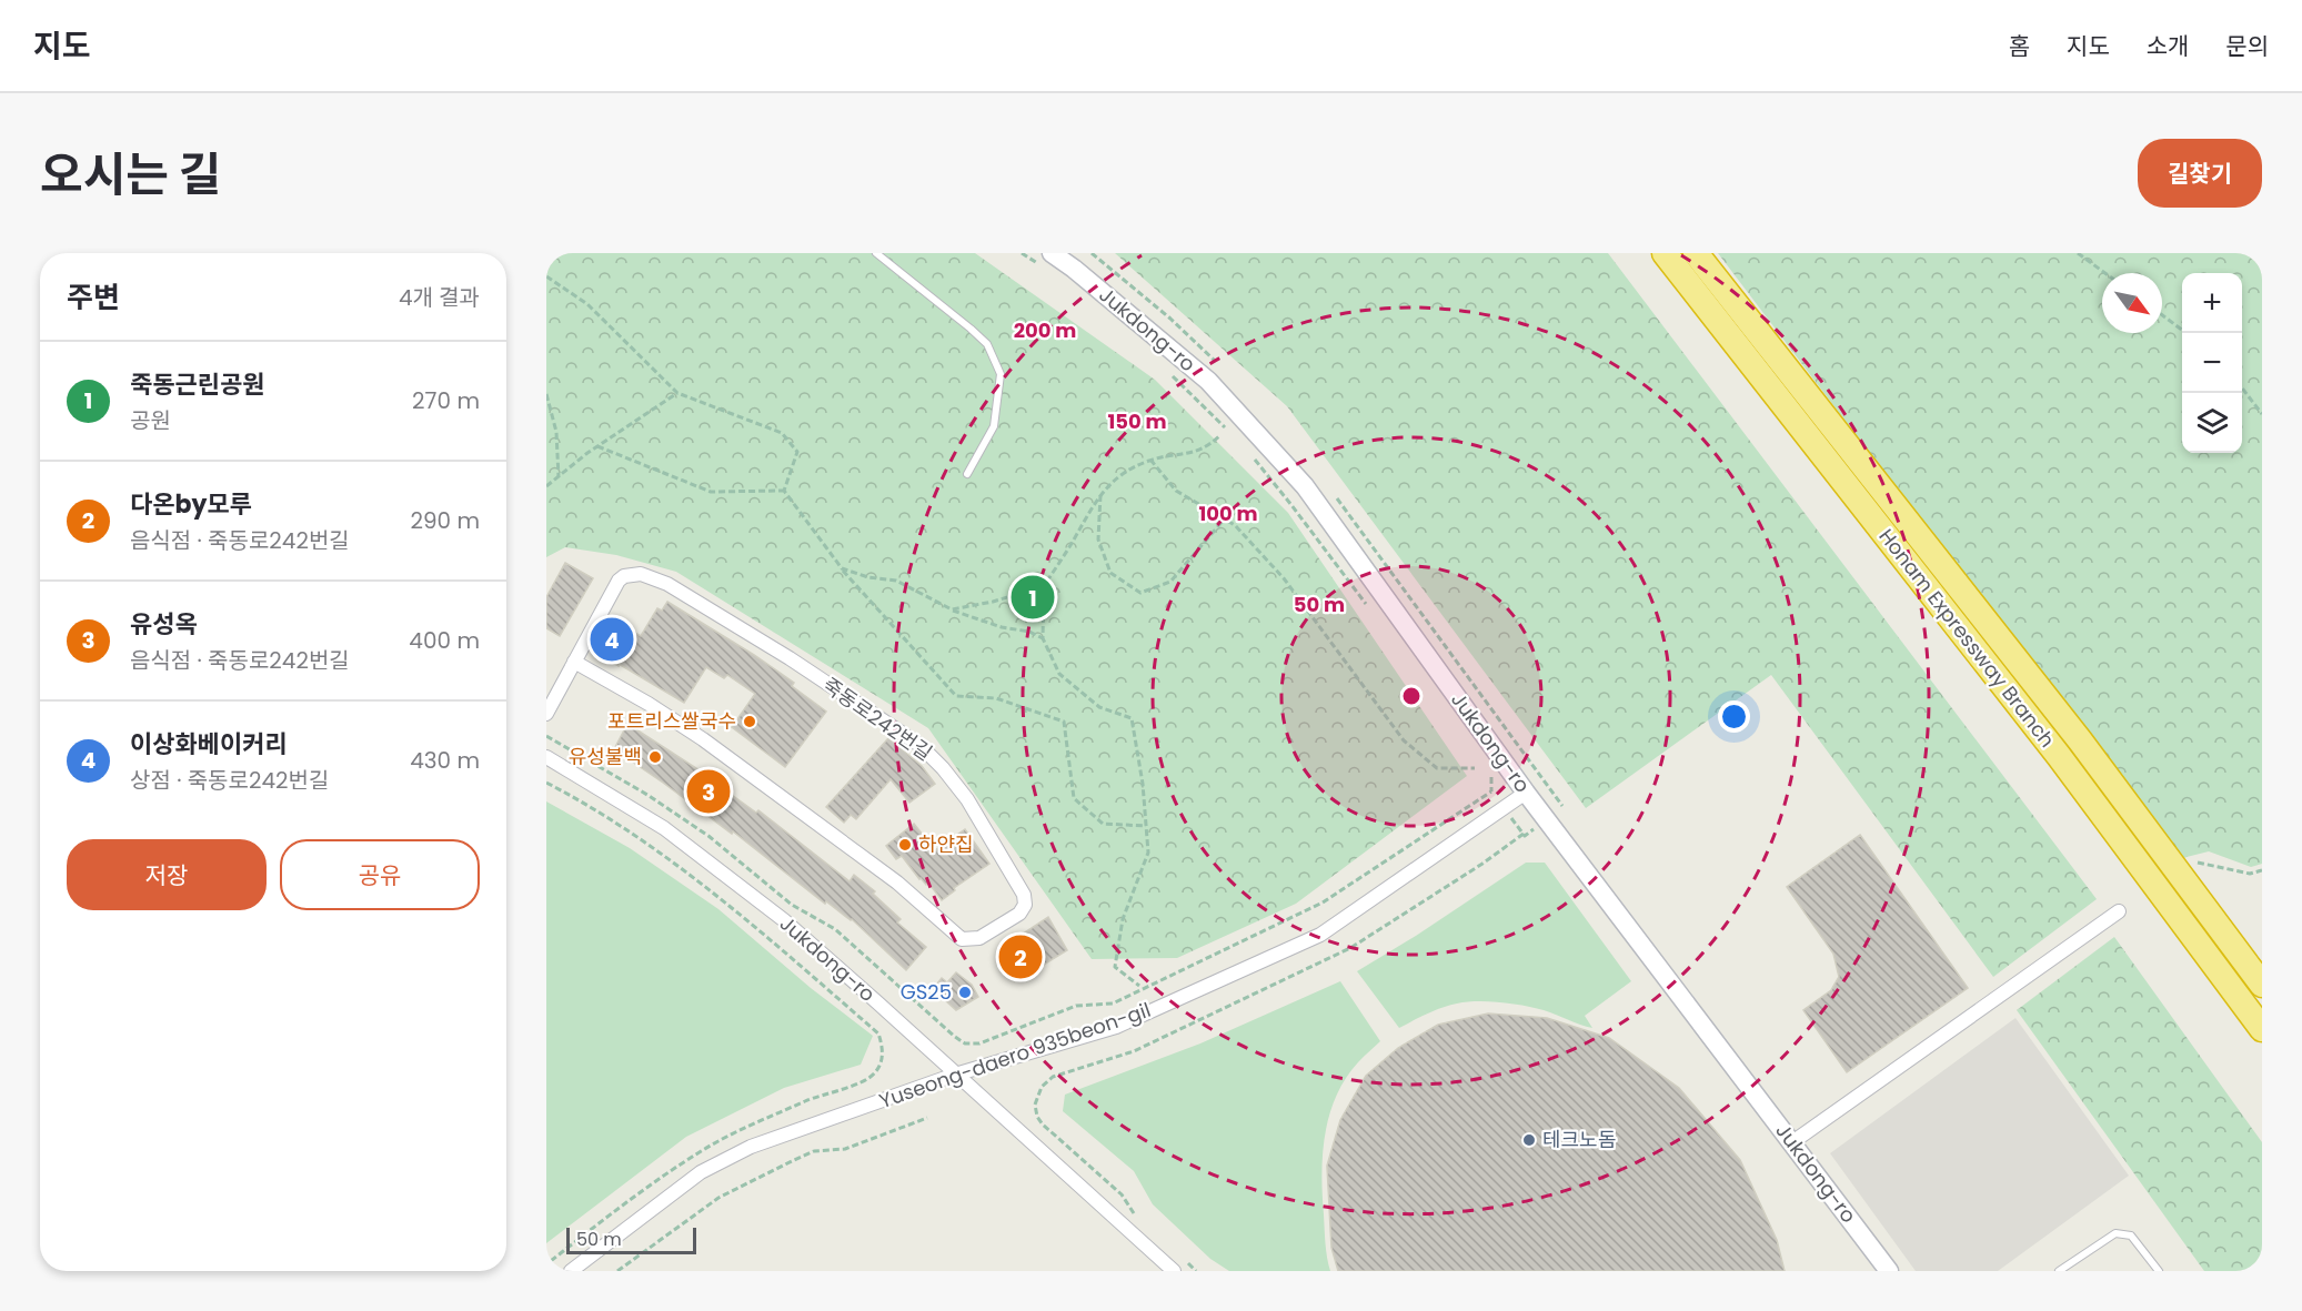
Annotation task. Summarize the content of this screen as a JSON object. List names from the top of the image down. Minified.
{"streets":{"highway":["Honam Expressway Branch"],"street":["Jukdong-ro","죽동로242번길","Yuseong-daero 935beon-gil"]},"crossings":[["Jukdong-ro","Yuseong-daero 935beon-gil"]],"places":["포트리스쌀국수","유성불백","하얀집","GS25","테크노돔"],"scale_bar":"50 m","north":"bottom right","page":{"header":"지도","nav":["홈","지도","소개","문의"],"title":"오시는 길","buttons":["길찾기",["저장","공유"]],"heading":["주변","4개 결과"],"map_buttons":["+","−"],"list":[{"mark":"1","name":"죽동근린공원","note":"공원","value":"270 m"},{"mark":"2","name":"다온by모루","note":"음식점 · 죽동로242번길","value":"290 m"},{"mark":"3","name":"유성옥","note":"음식점 · 죽동로242번길","value":"400 m"},{"mark":"4","name":"이상화베이커리","note":"상점 · 죽동로242번길","value":"430 m"}],"pins":["1","4","3","2"],"scale":"50 m"},"rings":["200 m","150 m","100 m","50 m"]}
